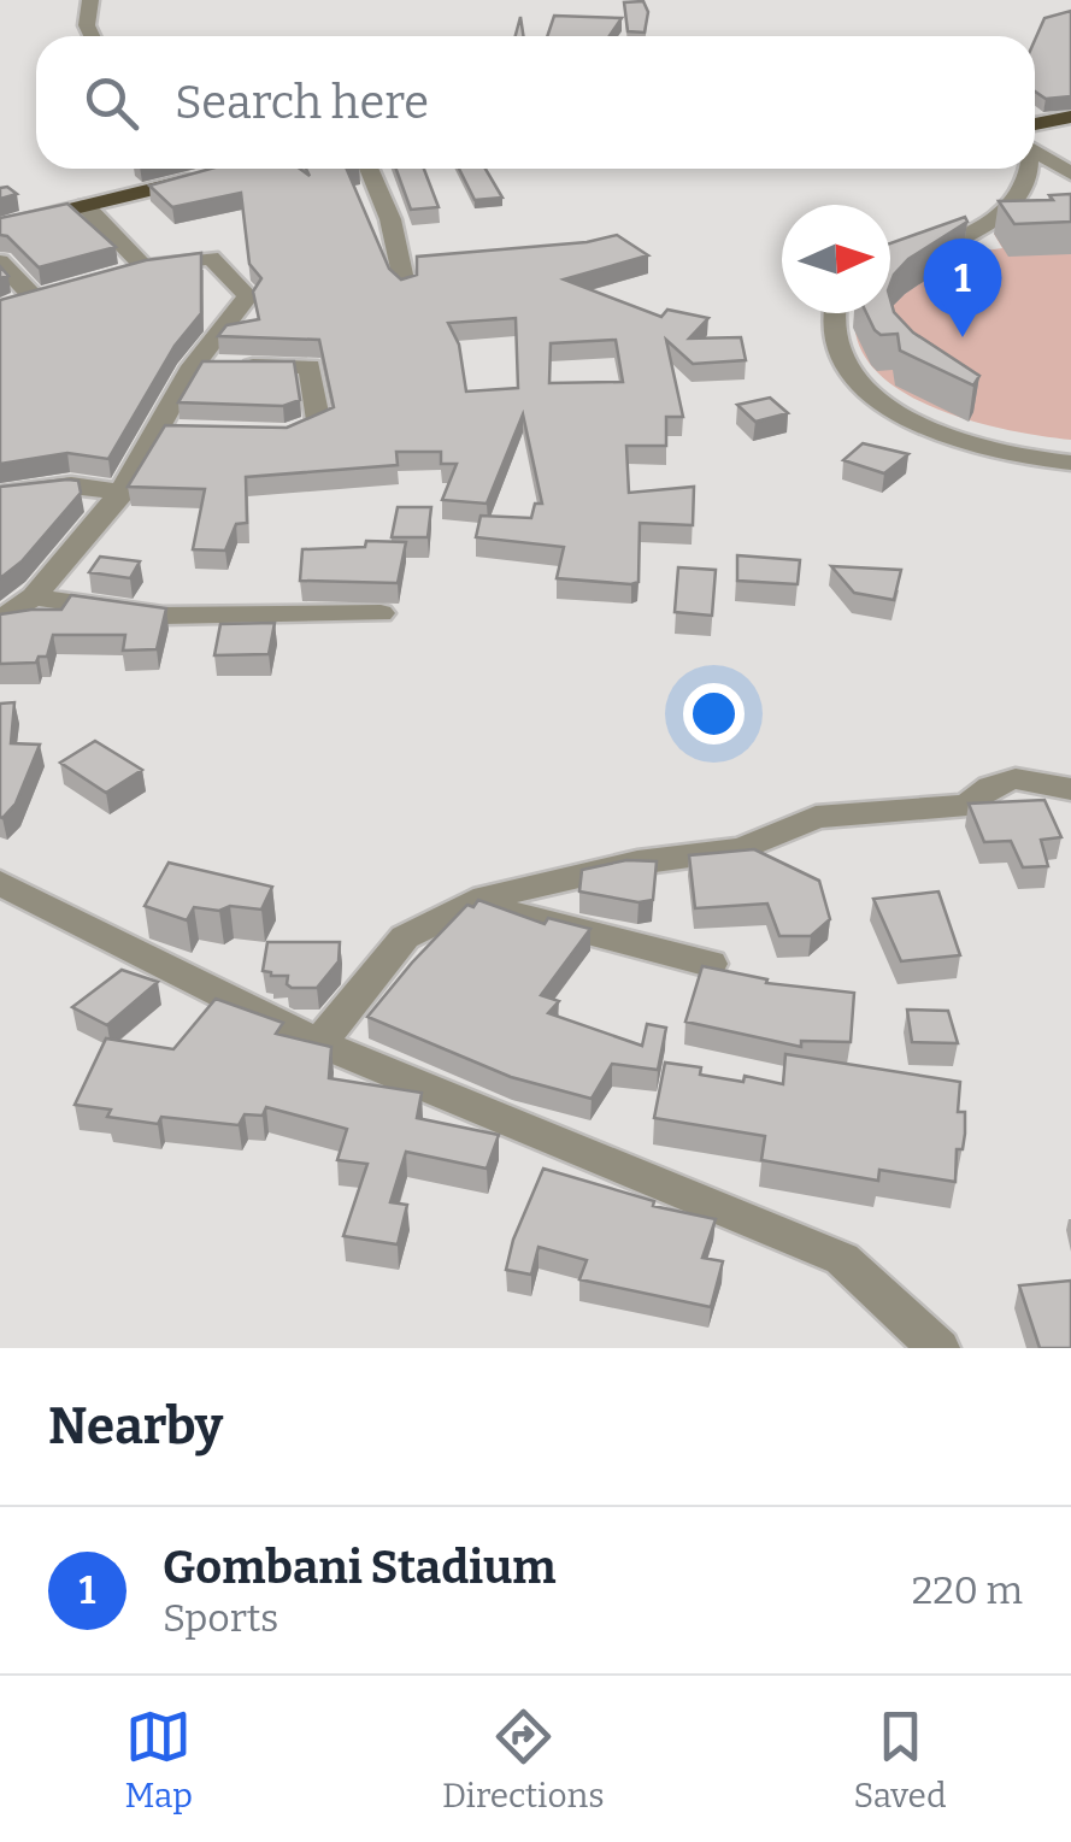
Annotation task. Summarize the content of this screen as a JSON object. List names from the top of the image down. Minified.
{"north":"right","page":{"search":"Search here","pins":"1","heading":"Nearby","list":[{"mark":"1","name":"Gombani Stadium","note":"Sports","value":"220 m"}],"nav":["Map","Directions","Saved"]}}
